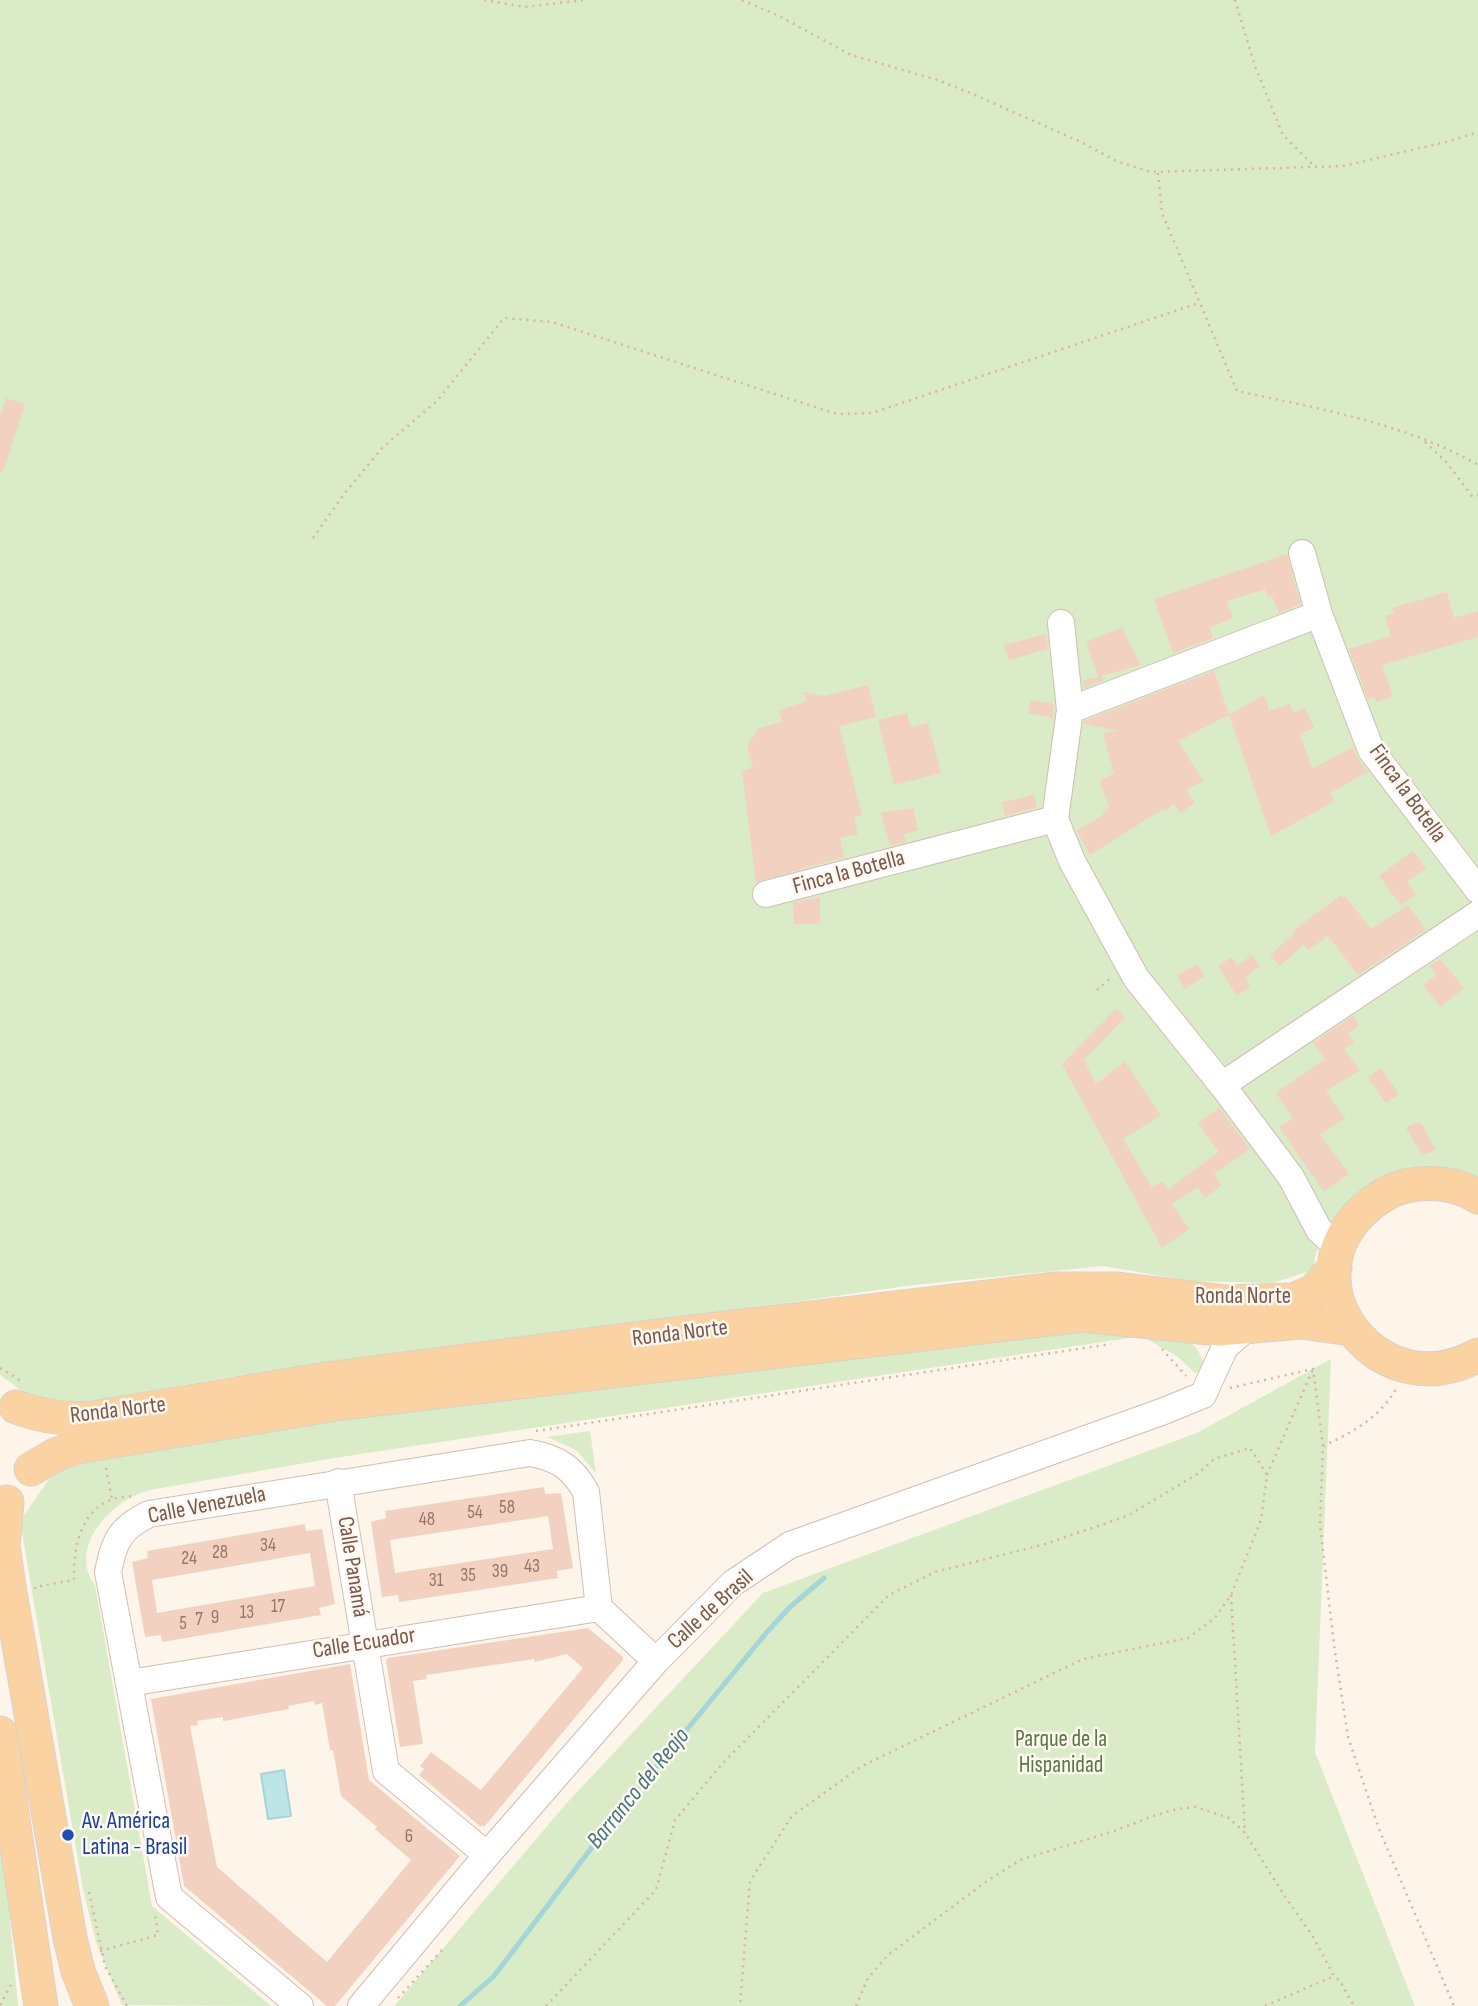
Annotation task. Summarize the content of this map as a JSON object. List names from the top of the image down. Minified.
{"streets":{"main road":["Ronda Norte"],"street":["Finca la Botella","Calle Venezuela","Calle Panamá","Calle de Brasil","Calle Ecuador"]},"crossings":[["Calle Venezuela","Calle Panamá"],["Calle Venezuela","Calle Ecuador"],["Calle Panamá","Calle de Brasil"],["Calle Panamá","Calle Ecuador"]],"water":["Barranco del Reajo"],"parks":["Parque de la Hispanidad"],"places":["Av. América Latina - Brasil"],"house_numbers":["58","54","48","34","28","24","43","39","35","31","17","13","9","7","5","6"]}
